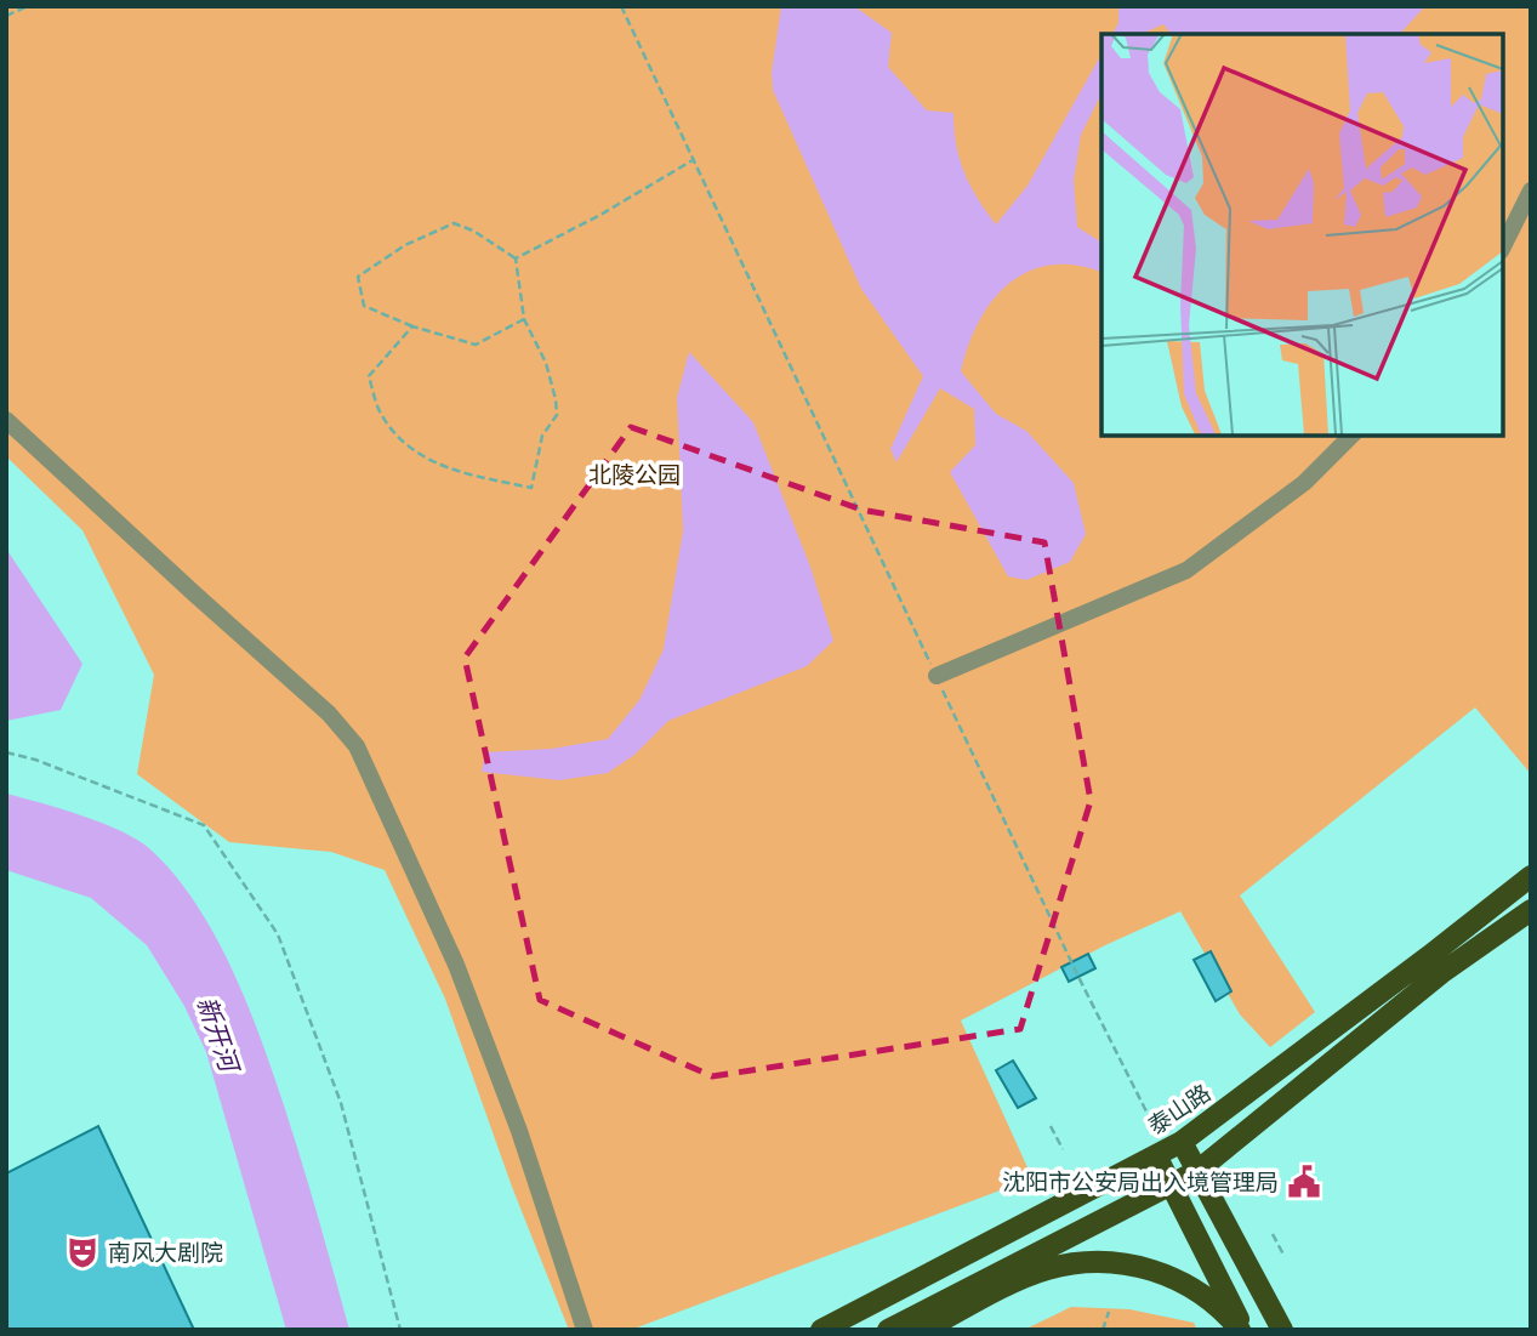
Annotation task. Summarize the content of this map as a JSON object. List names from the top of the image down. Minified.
{"streets":{"main road":["泰山路"]},"water":["新开河"],"parks":["北陵公园"],"places":{"public building":["沈阳市公安局出入境管理局"],"theatre":["南风大剧院"]}}
